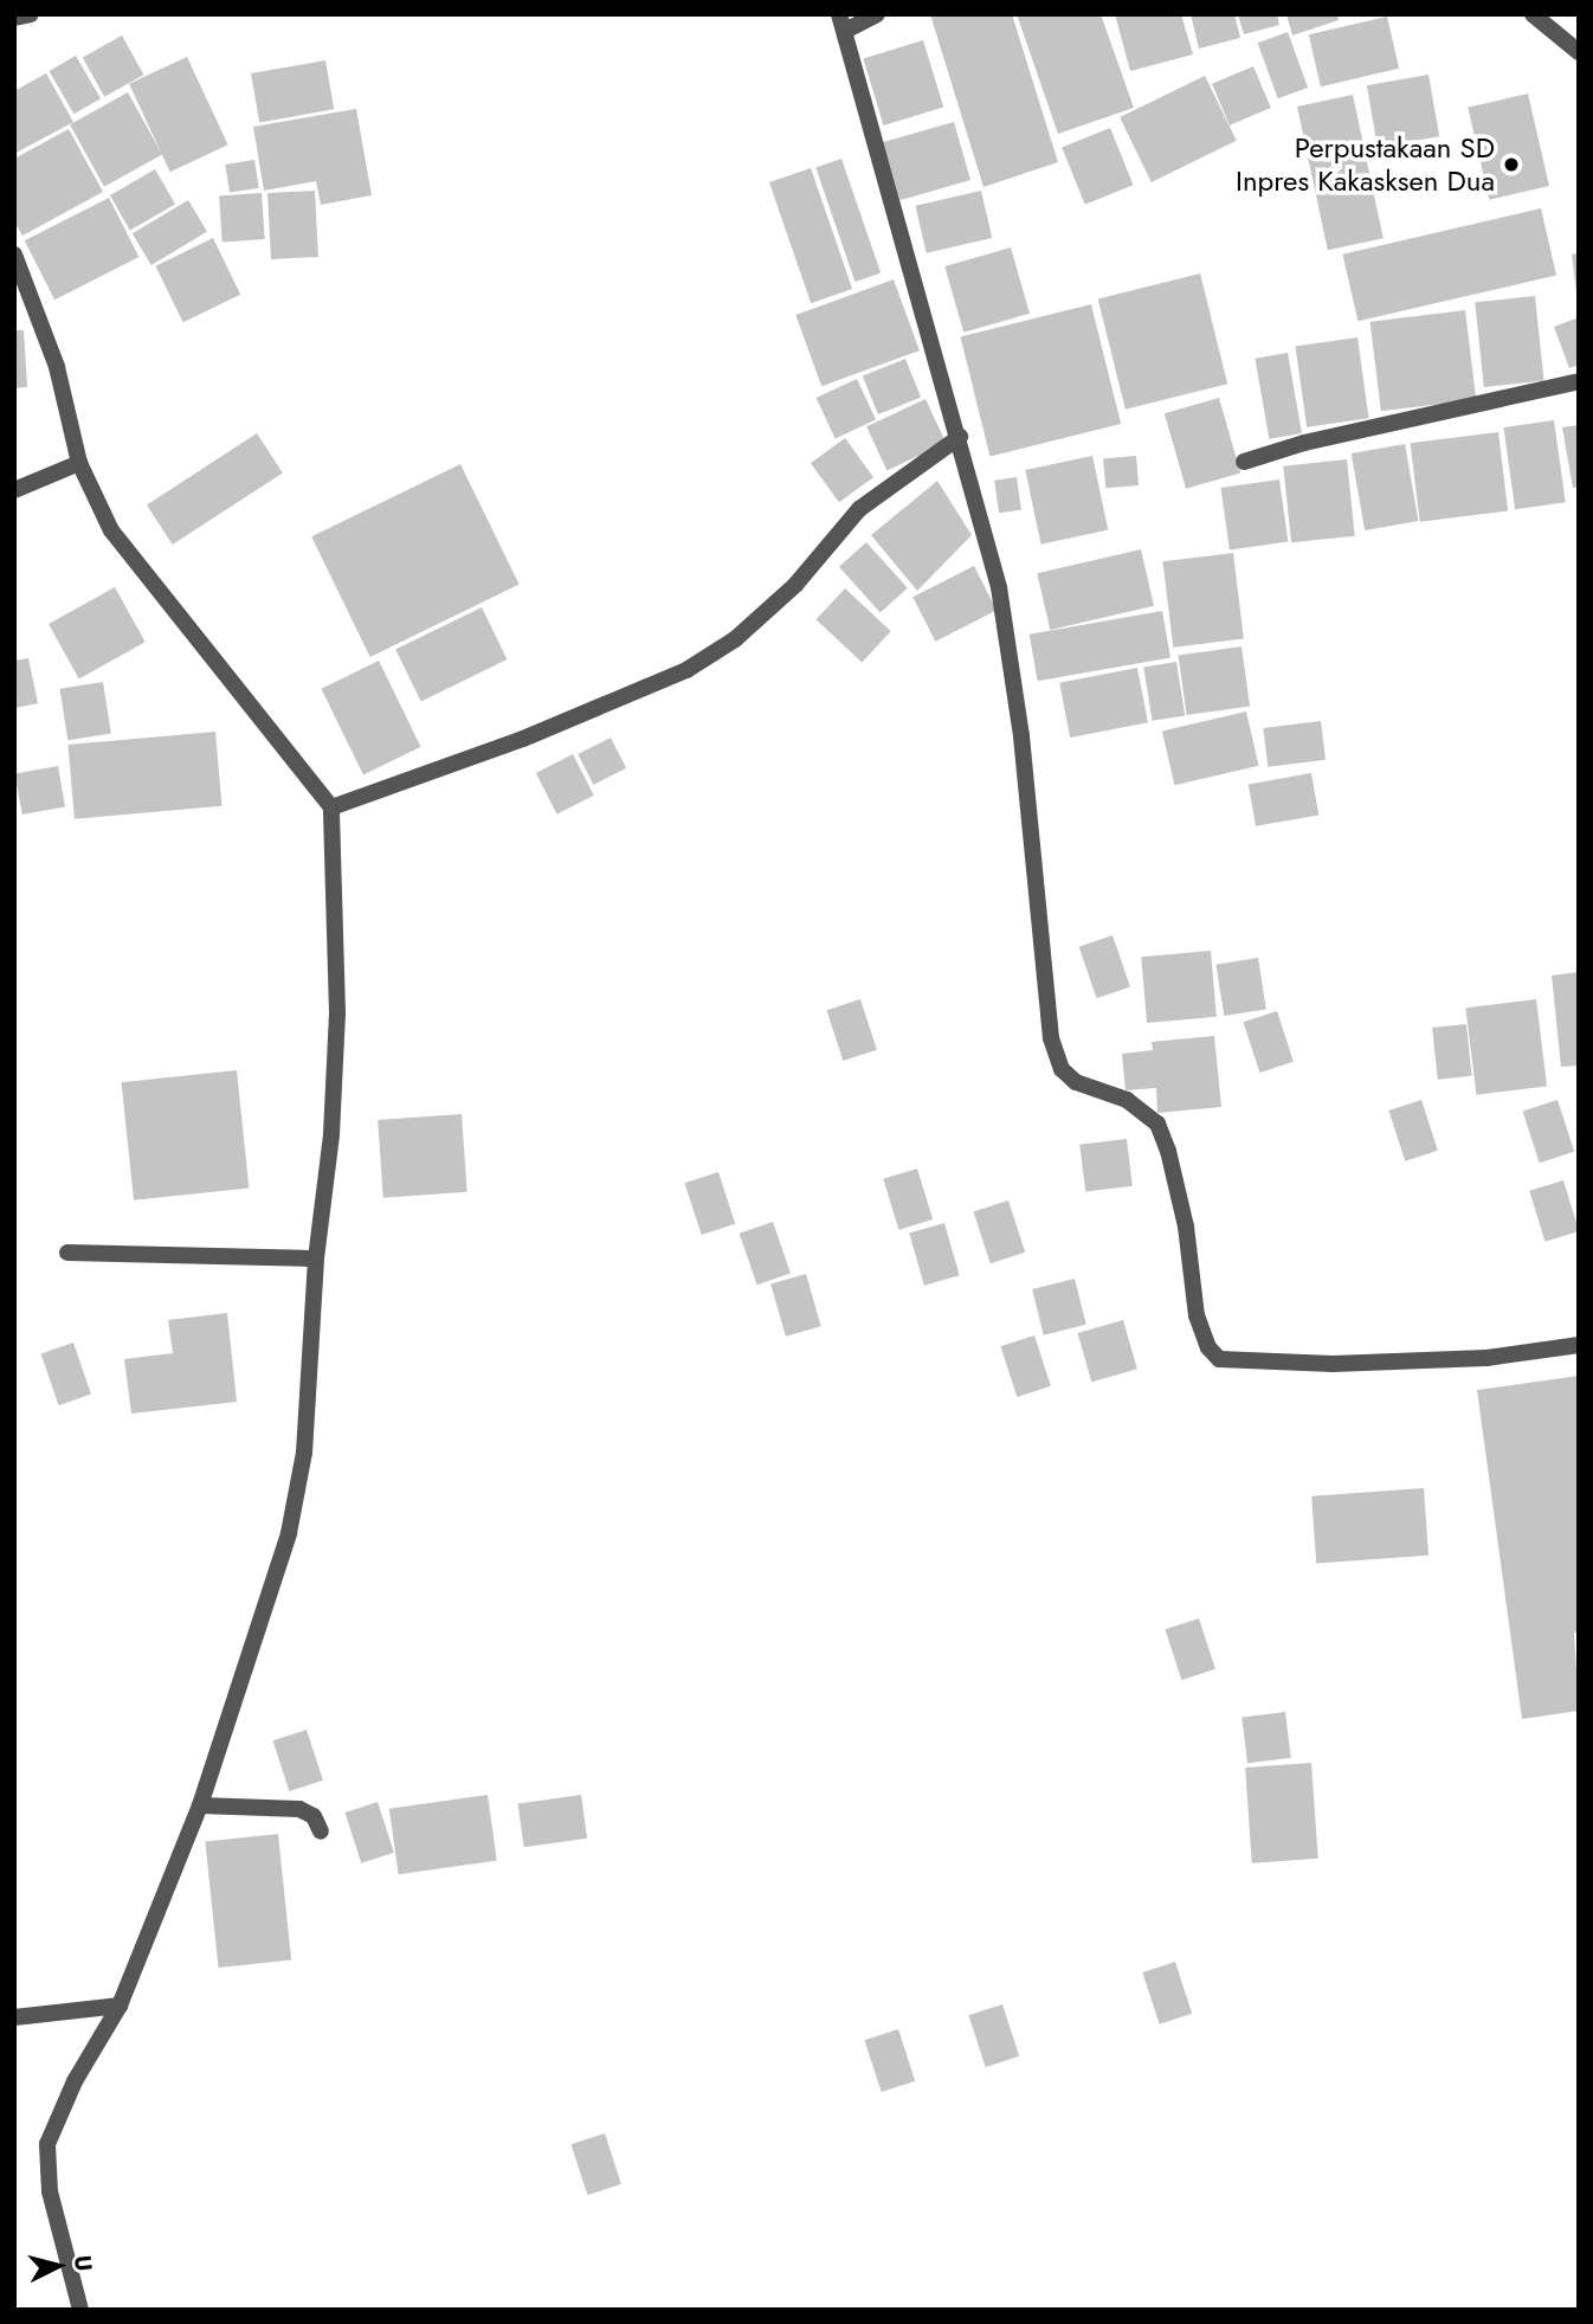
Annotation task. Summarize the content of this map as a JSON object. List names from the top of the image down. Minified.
{"places":["Perpustakaan SD Inpres Kakasksen Dua"],"north":"right"}
